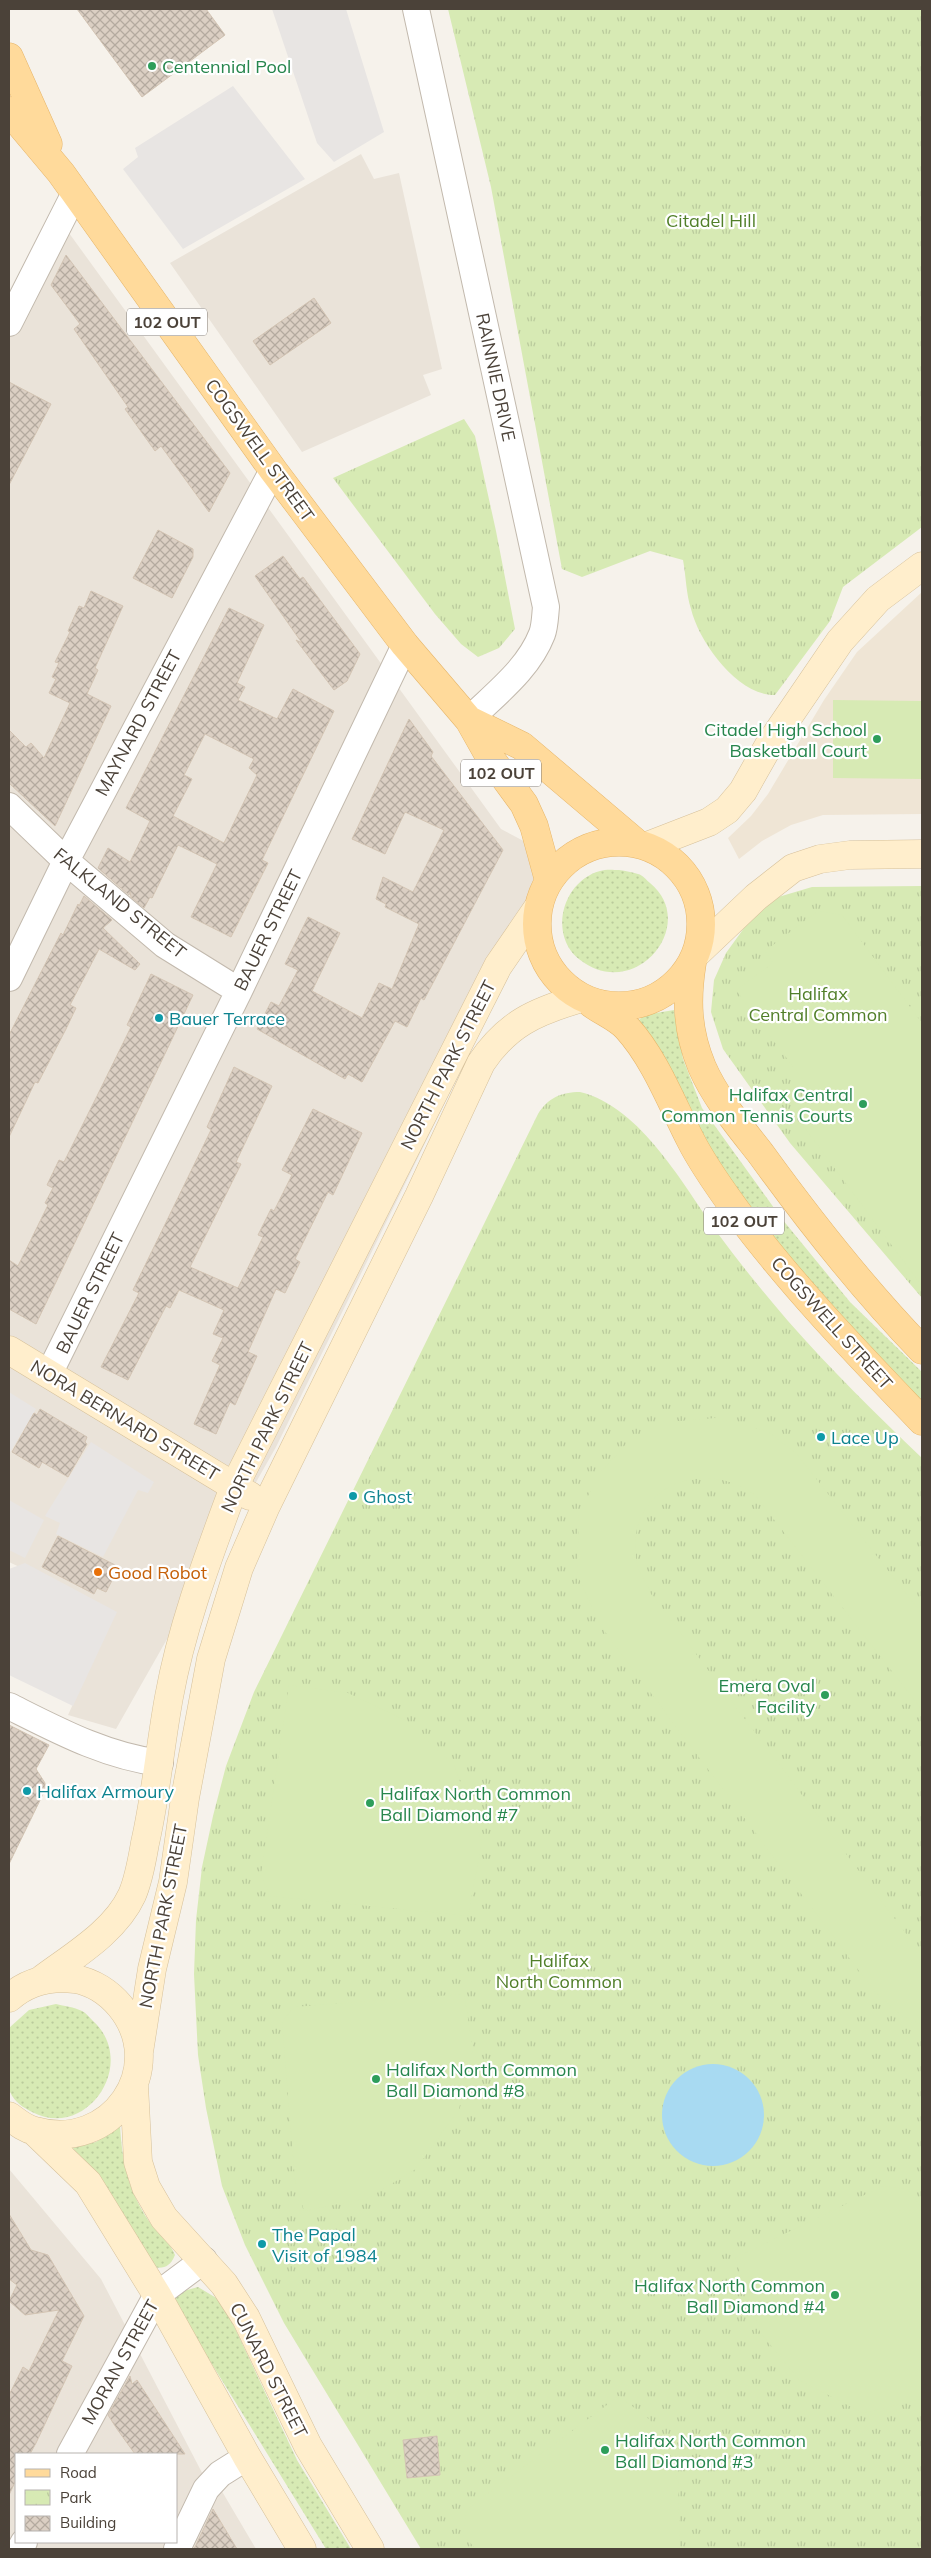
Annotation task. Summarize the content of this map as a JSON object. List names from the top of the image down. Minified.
{"streets":{"main road":["102 OUT","COGSWELL STREET","NORTH PARK STREET","NORA BERNARD STREET","CUNARD STREET"],"street":["RAINNIE DRIVE","MAYNARD STREET","FALKLAND STREET","BAUER STREET","MORAN STREET"]},"crossings":[["102 OUT","COGSWELL STREET"],["102 OUT","NORTH PARK STREET"],["RAINNIE DRIVE","COGSWELL STREET"],["COGSWELL STREET","MAYNARD STREET"],["COGSWELL STREET","BAUER STREET"],["COGSWELL STREET","NORTH PARK STREET"],["MAYNARD STREET","FALKLAND STREET"],["FALKLAND STREET","BAUER STREET"],["BAUER STREET","NORA BERNARD STREET"],["NORTH PARK STREET","NORA BERNARD STREET"],["NORTH PARK STREET","CUNARD STREET"],["MORAN STREET","CUNARD STREET"]],"parks":["Citadel Hill","Halifax Central Common","Halifax North Common"],"places":["Centennial Pool","Citadel High School Basketball Court","Bauer Terrace","Halifax Central Common Tennis Courts","Lace Up","Ghost","Good Robot","Emera Oval Facility","Halifax Armoury","Halifax North Common Ball Diamond #7","Halifax North Common Ball Diamond #8","The Papal Visit of 1984","Halifax North Common Ball Diamond #4","Halifax North Common Ball Diamond #3"],"legend":["Road","Park","Building"]}
